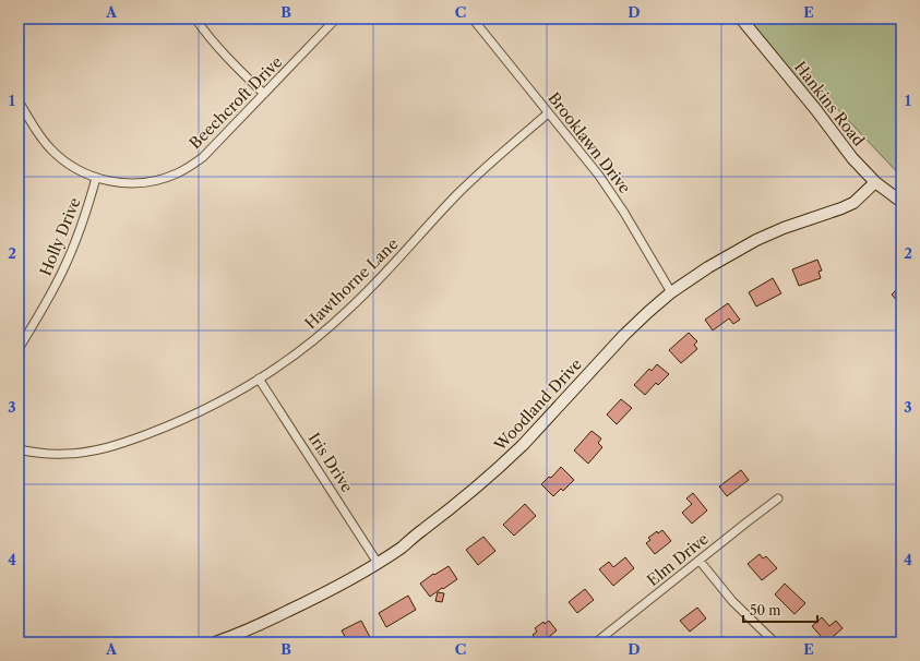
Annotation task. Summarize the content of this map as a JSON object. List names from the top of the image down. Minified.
{"streets":{"street":["Beechcroft Drive","Hankins Road","Brooklawn Drive","Holly Drive","Hawthorne Lane","Woodland Drive","Iris Drive","Elm Drive"]},"crossings":[["Beechcroft Drive","Holly Drive"],["Hankins Road","Woodland Drive"],["Brooklawn Drive","Hawthorne Lane"],["Brooklawn Drive","Woodland Drive"],["Hawthorne Lane","Iris Drive"],["Woodland Drive","Iris Drive"]],"scale_bar":"50 m","grid":{"columns":["A","B","C","D","E"],"rows":["1","2","3","4"]}}
